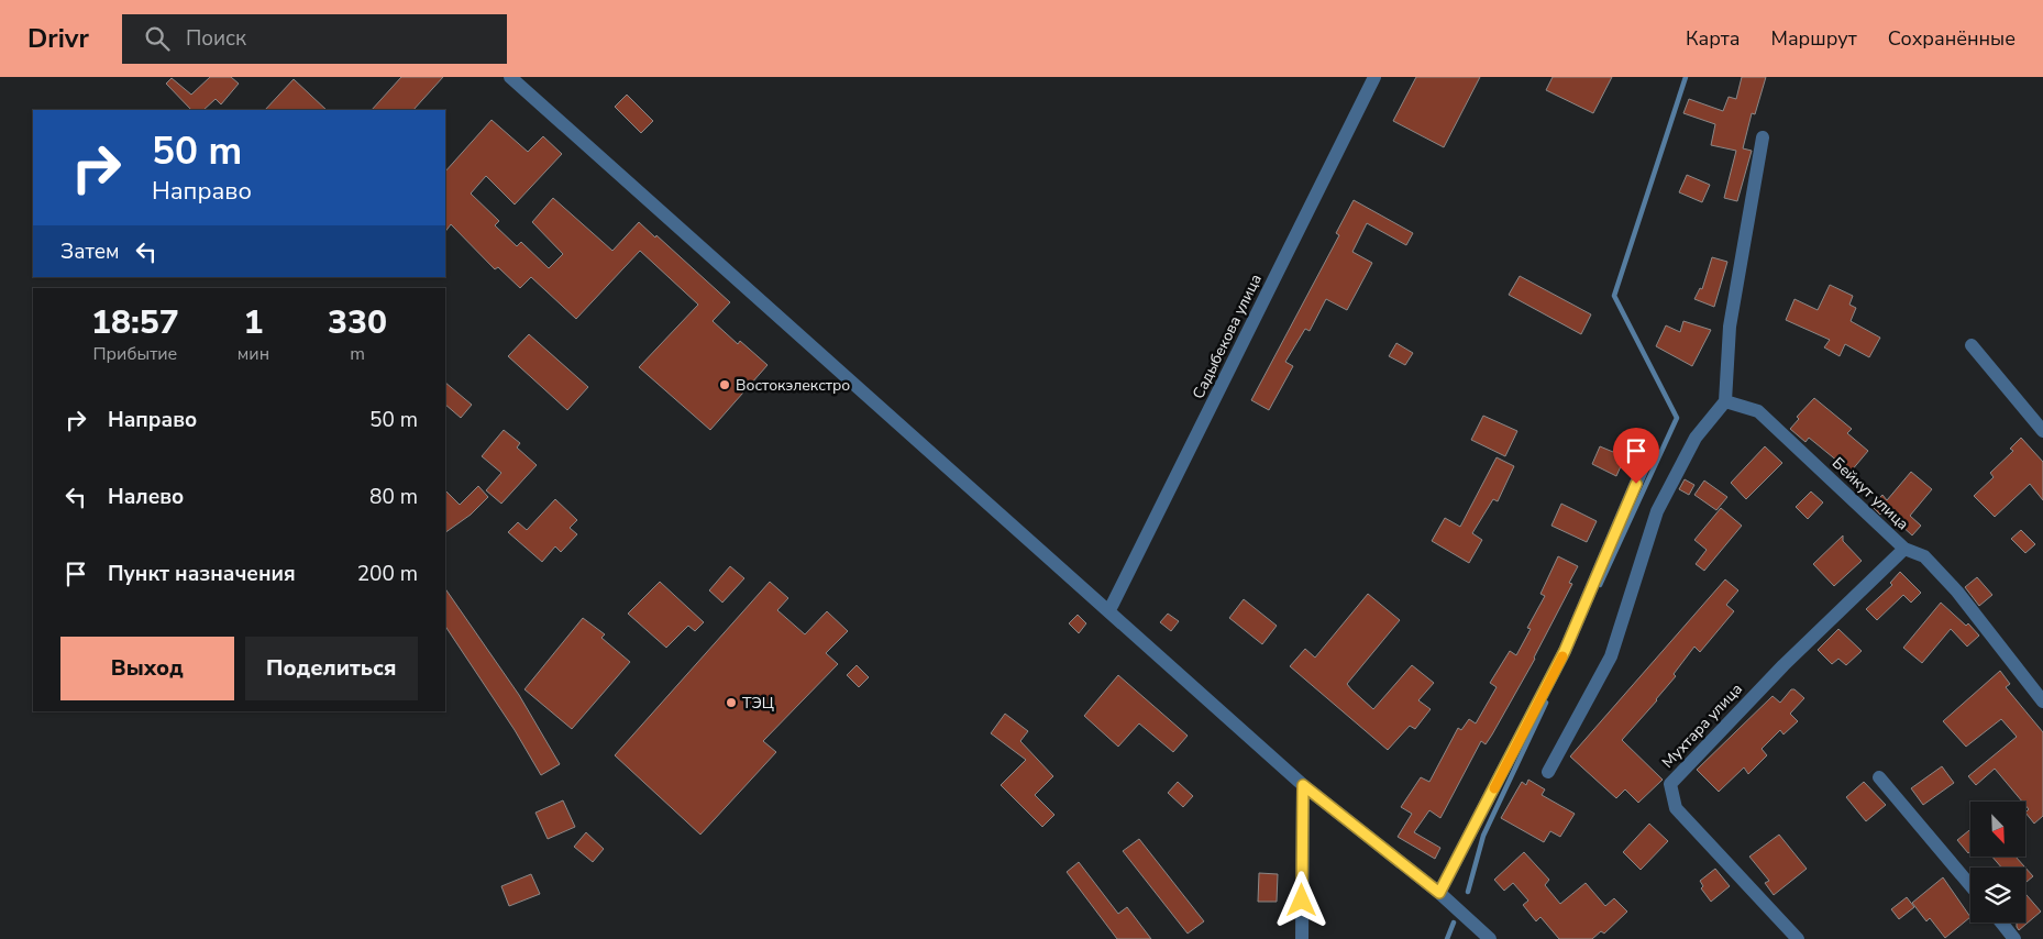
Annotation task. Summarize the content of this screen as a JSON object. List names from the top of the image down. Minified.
{"streets":{"street":["Садыбекова улица","Бейкут улица","Мухтара улица"]},"crossings":[["Бейкут улица","Мухтара улица"]],"places":["Востокэлекстро","ТЭЦ"],"north":"bottom right","page":{"header":"Drivr","search":"Поиск","nav":["Карта","Маршрут","Сохранённые"],"turn":["50 m","Направо"],"then":"Затем","eta":["18:57","Прибытие","1","мин","330","m"],"list":[{"name":"Направо","value":"50 m"},{"name":"Налево","value":"80 m"},{"name":"Пункт назначения","value":"200 m"}],"buttons":["Выход","Поделиться"]}}
